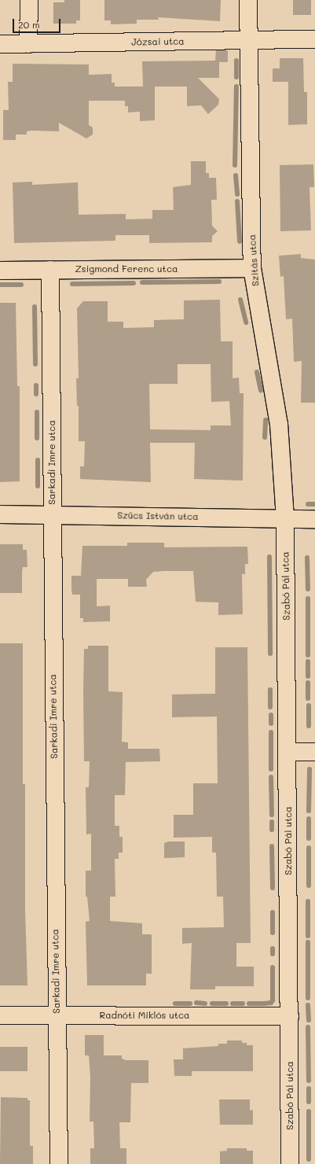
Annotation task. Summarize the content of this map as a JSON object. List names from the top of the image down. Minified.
{"streets":{"street":["Józsai utca","Szitás utca","Zsigmond Ferenc utca","Sarkadi Imre utca","Szűcs István utca","Szabó Pál utca","Radnóti Miklós utca"]},"crossings":[["Józsai utca","Szitás utca"],["Szitás utca","Zsigmond Ferenc utca"],["Szitás utca","Szűcs István utca"],["Szitás utca","Szabó Pál utca"],["Zsigmond Ferenc utca","Sarkadi Imre utca"],["Sarkadi Imre utca","Szűcs István utca"],["Sarkadi Imre utca","Radnóti Miklós utca"],["Szűcs István utca","Szabó Pál utca"],["Szabó Pál utca","Radnóti Miklós utca"]],"scale_bar":"20 m"}
